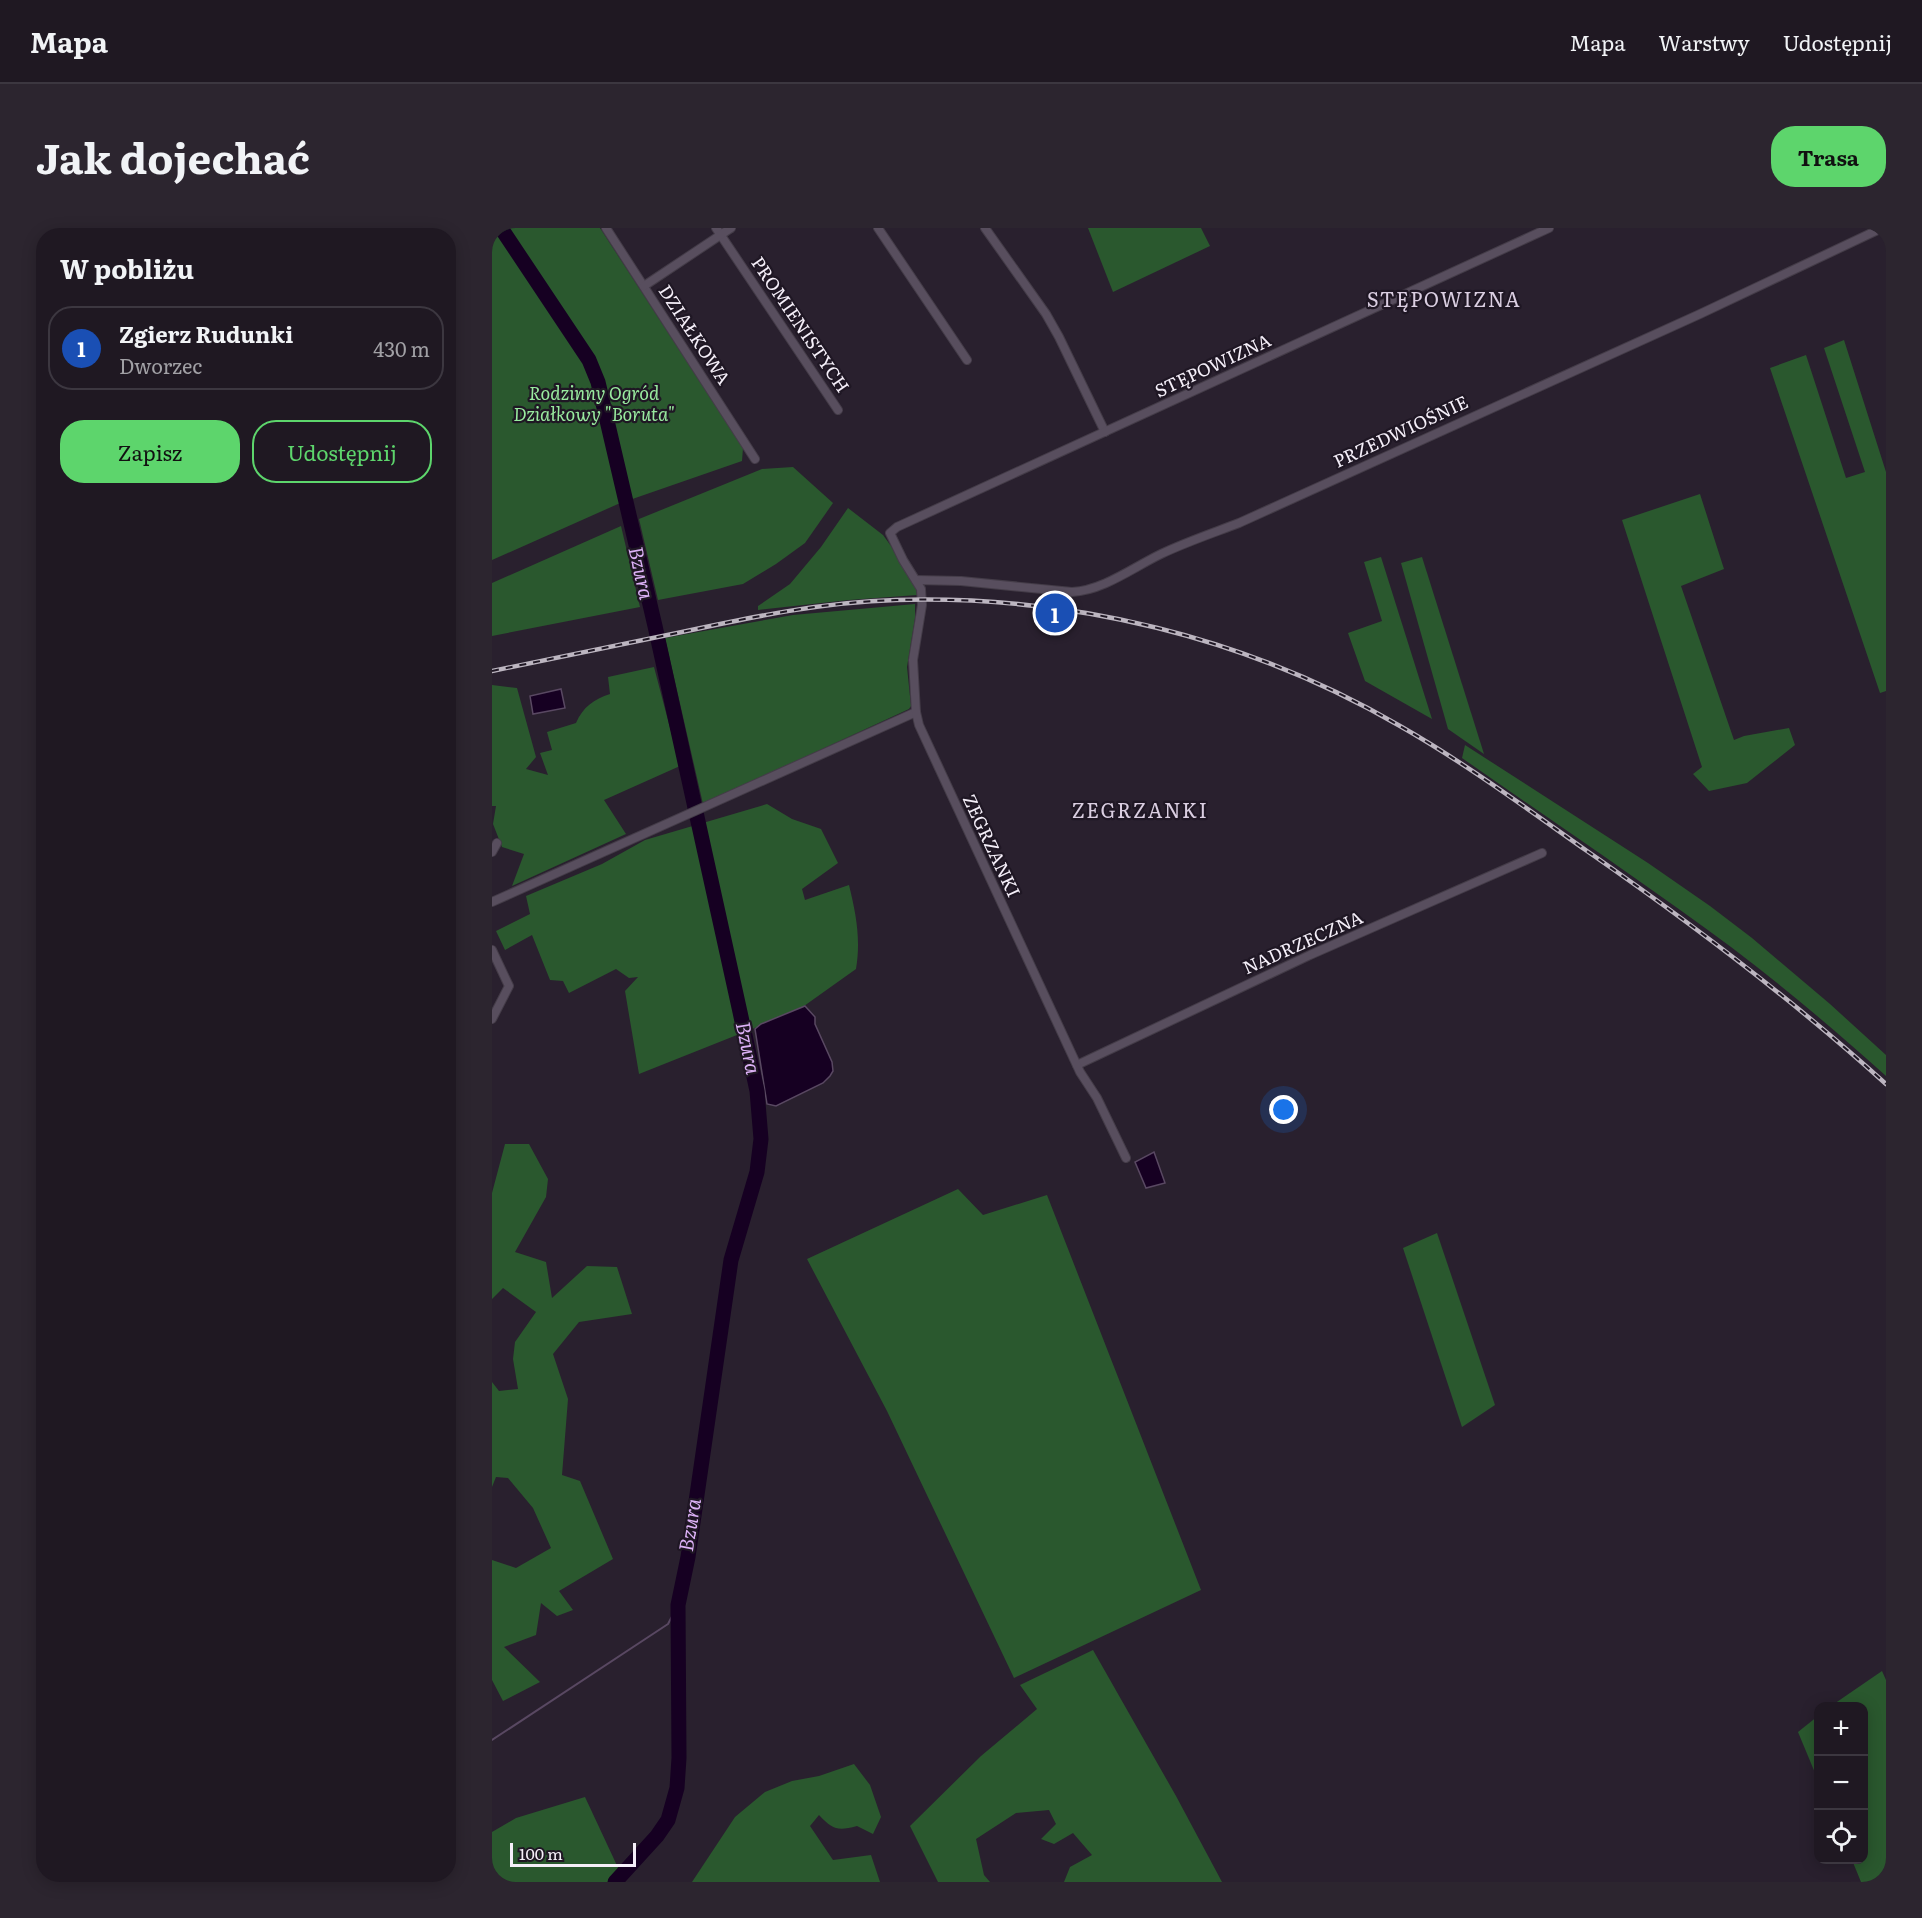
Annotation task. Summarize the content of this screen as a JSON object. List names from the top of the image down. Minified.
{"streets":{"street":["PROMIENISTYCH","DZIAŁKOWA","STĘPOWIZNA","PRZEDWIOŚNIE","ZEGRZANKI","NADRZECZNA"]},"crossings":[["STĘPOWIZNA","ZEGRZANKI"],["PRZEDWIOŚNIE","ZEGRZANKI"],["ZEGRZANKI","NADRZECZNA"]],"districts":["STĘPOWIZNA","ZEGRZANKI"],"water":["Bzura"],"parks":["Rodzinny Ogród Działkowy \"Boruta\""],"scale_bar":"100 m","page":{"header":"Mapa","nav":["Mapa","Warstwy","Udostępnij"],"title":"Jak dojechać","buttons":["Trasa",["Zapisz","Udostępnij"]],"heading":"W pobliżu","list":[{"mark":"1","name":"Zgierz Rudunki","note":"Dworzec","value":"430 m"}],"pins":"1","map_buttons":["+","−"],"scale":"100 m"}}
